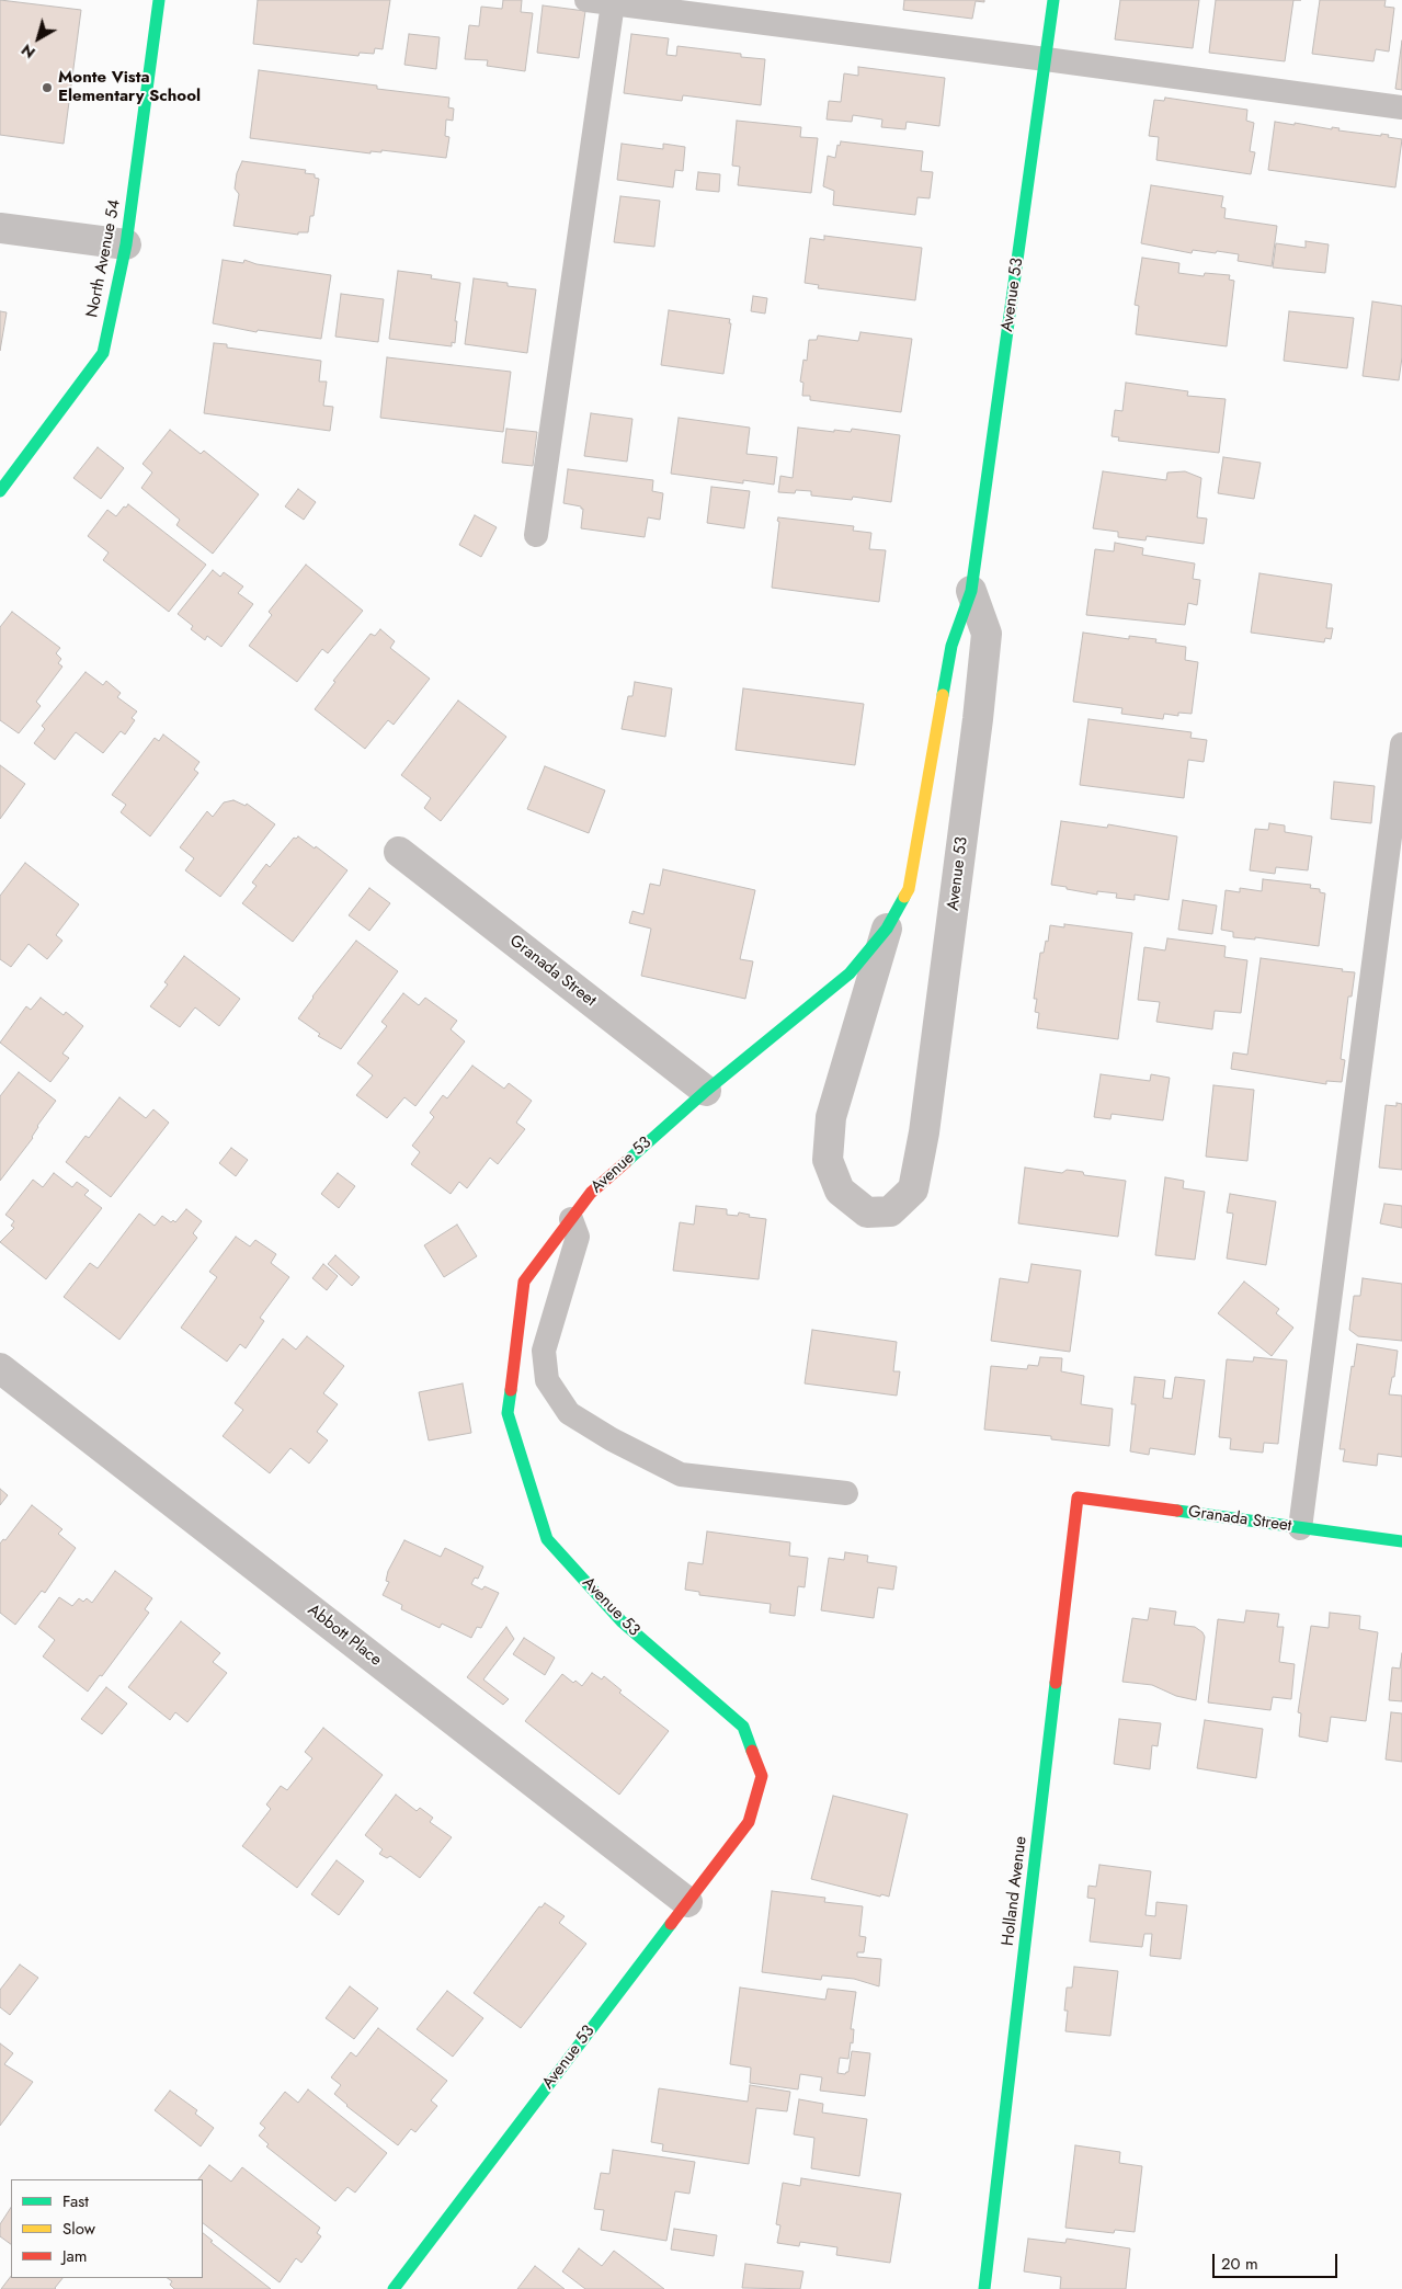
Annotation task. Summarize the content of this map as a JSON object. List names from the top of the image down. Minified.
{"streets":{"street":["North Avenue 54","Avenue 53","Granada Street","Abbott Place","Holland Avenue"]},"crossings":[["Avenue 53","Granada Street"],["Avenue 53","Abbott Place"],["Granada Street","Holland Avenue"]],"places":["Monte Vista Elementary School"],"legend":["Fast","Slow","Jam"],"scale_bar":"20 m","north":"bottom left"}
